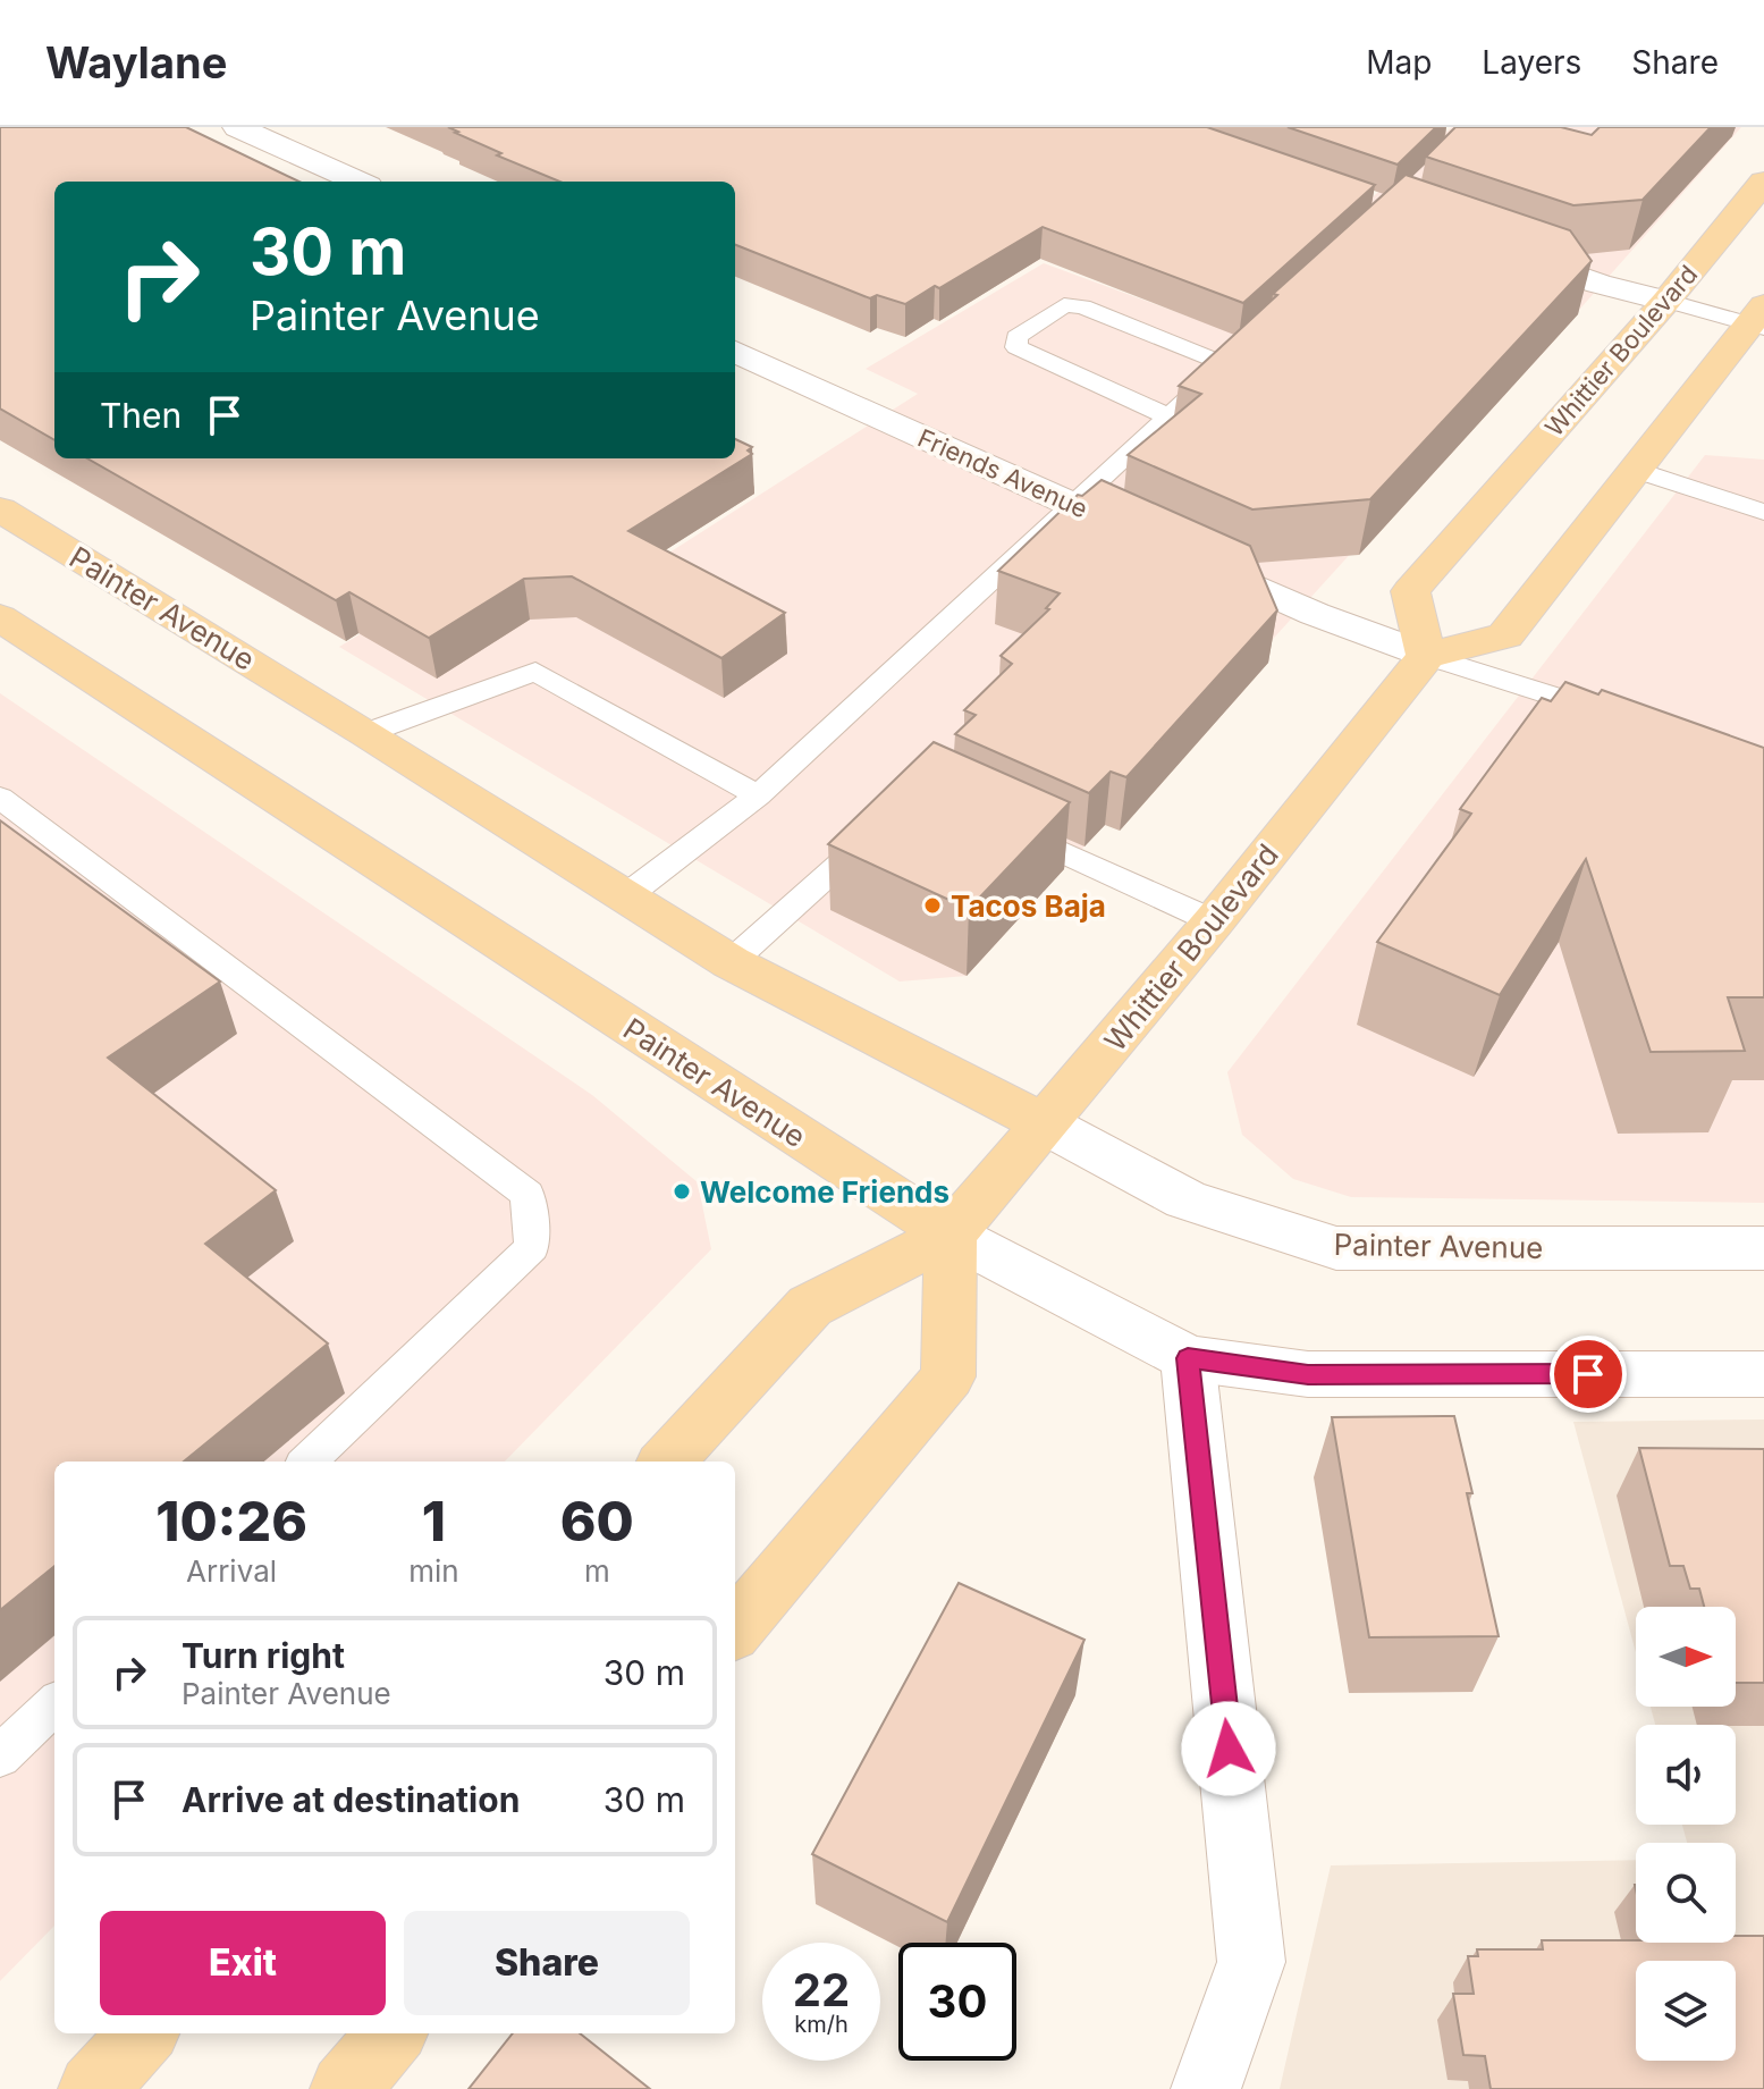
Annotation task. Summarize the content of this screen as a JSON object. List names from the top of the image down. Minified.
{"streets":{"main road":["Whittier Boulevard","Painter Avenue"],"street":["Friends Avenue"]},"crossings":[["Whittier Boulevard","Friends Avenue"],["Whittier Boulevard","Painter Avenue"]],"places":["Tacos Baja","Welcome Friends"],"north":"right","page":{"header":"Waylane","nav":["Map","Layers","Share"],"turn":["30 m","Painter Avenue"],"then":"Then","eta":["10:26","Arrival","1","min","60","m"],"list":[{"name":"Turn right","note":"Painter Avenue","value":"30 m"},{"name":"Arrive at destination","value":"30 m"}],"buttons":["Exit","Share"],"speed":"22 km/h","limit":"30"}}
